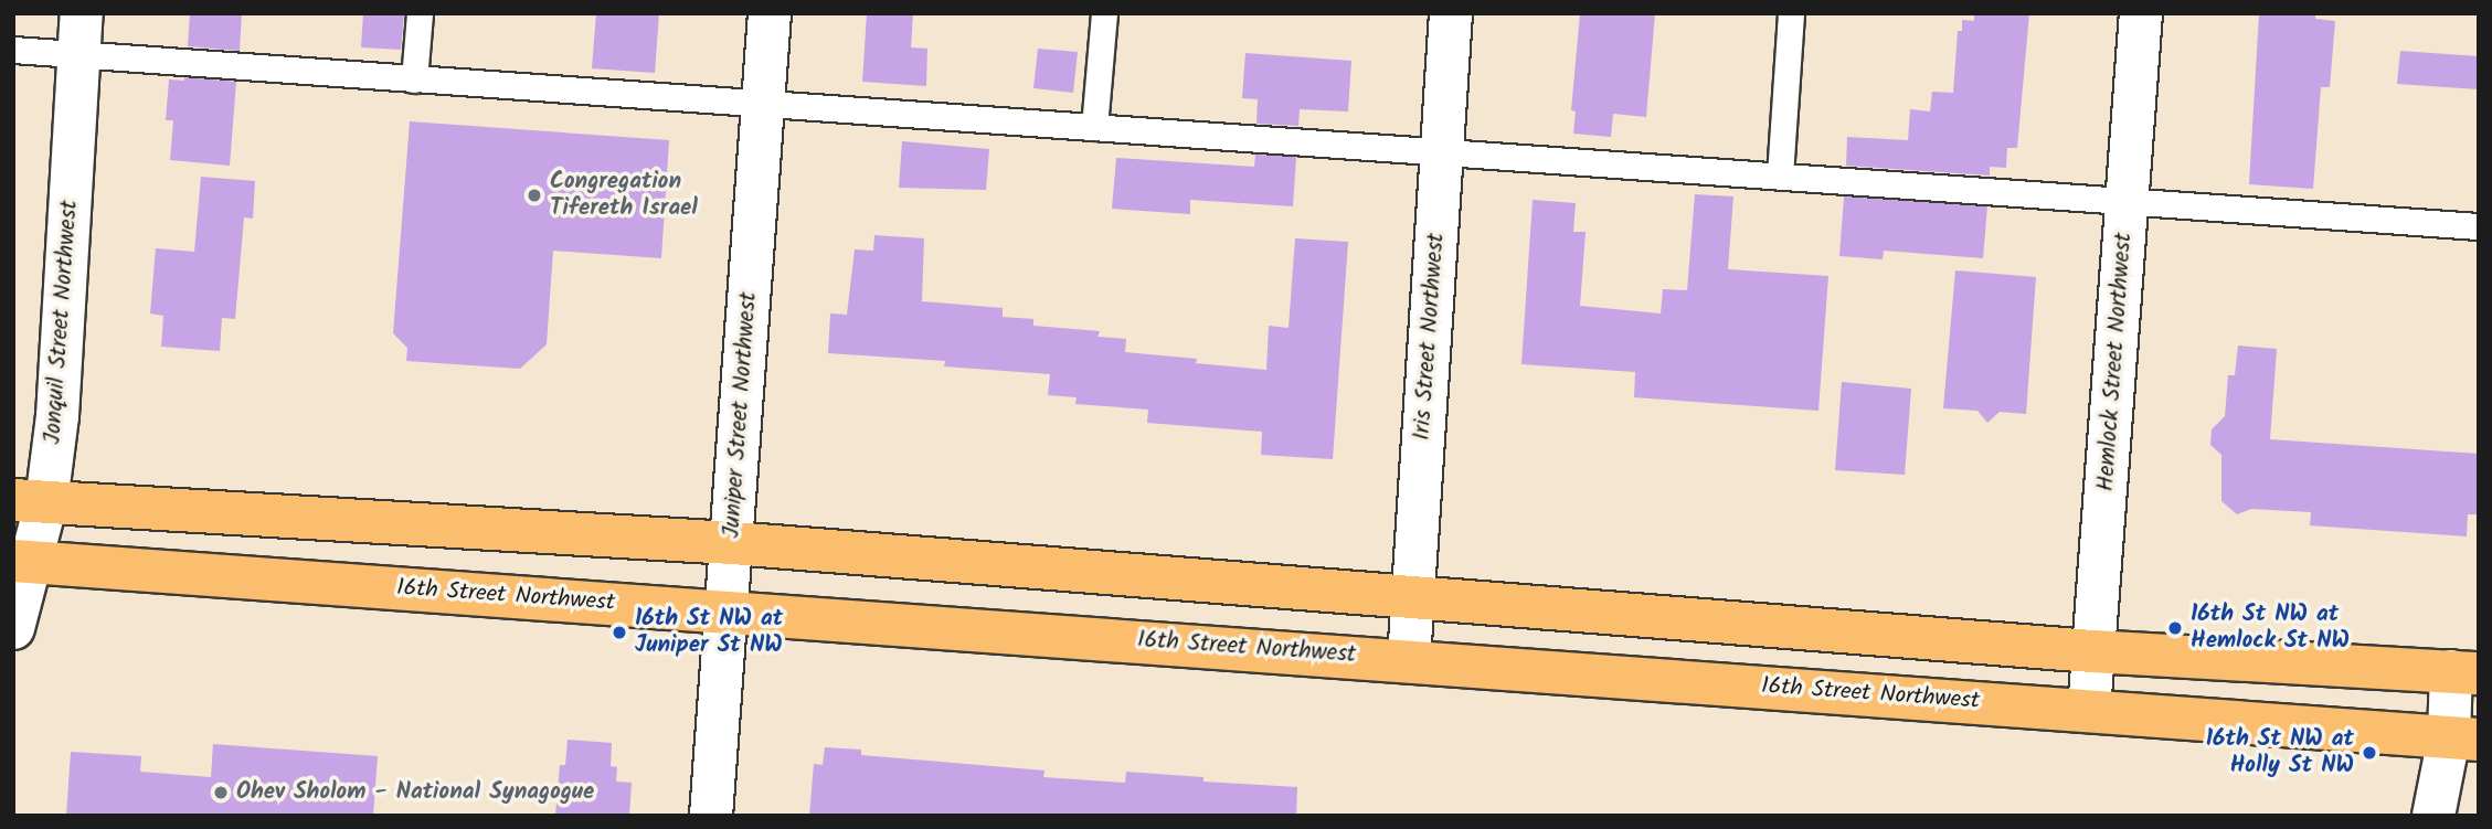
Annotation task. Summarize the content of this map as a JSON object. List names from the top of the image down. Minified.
{"streets":{"main road":["16th Street Northwest"],"street":["Jonquil Street Northwest","Iris Street Northwest","Hemlock Street Northwest","Juniper Street Northwest"]},"crossings":[["Jonquil Street Northwest","16th Street Northwest"],["Iris Street Northwest","16th Street Northwest"],["Hemlock Street Northwest","16th Street Northwest"],["Juniper Street Northwest","16th Street Northwest"]],"places":["Congregation Tifereth Israel","16th St NW at Hemlock St NW","16th St NW at Juniper St NW","16th St NW at Holly St NW","Ohev Sholom - National Synagogue"]}
